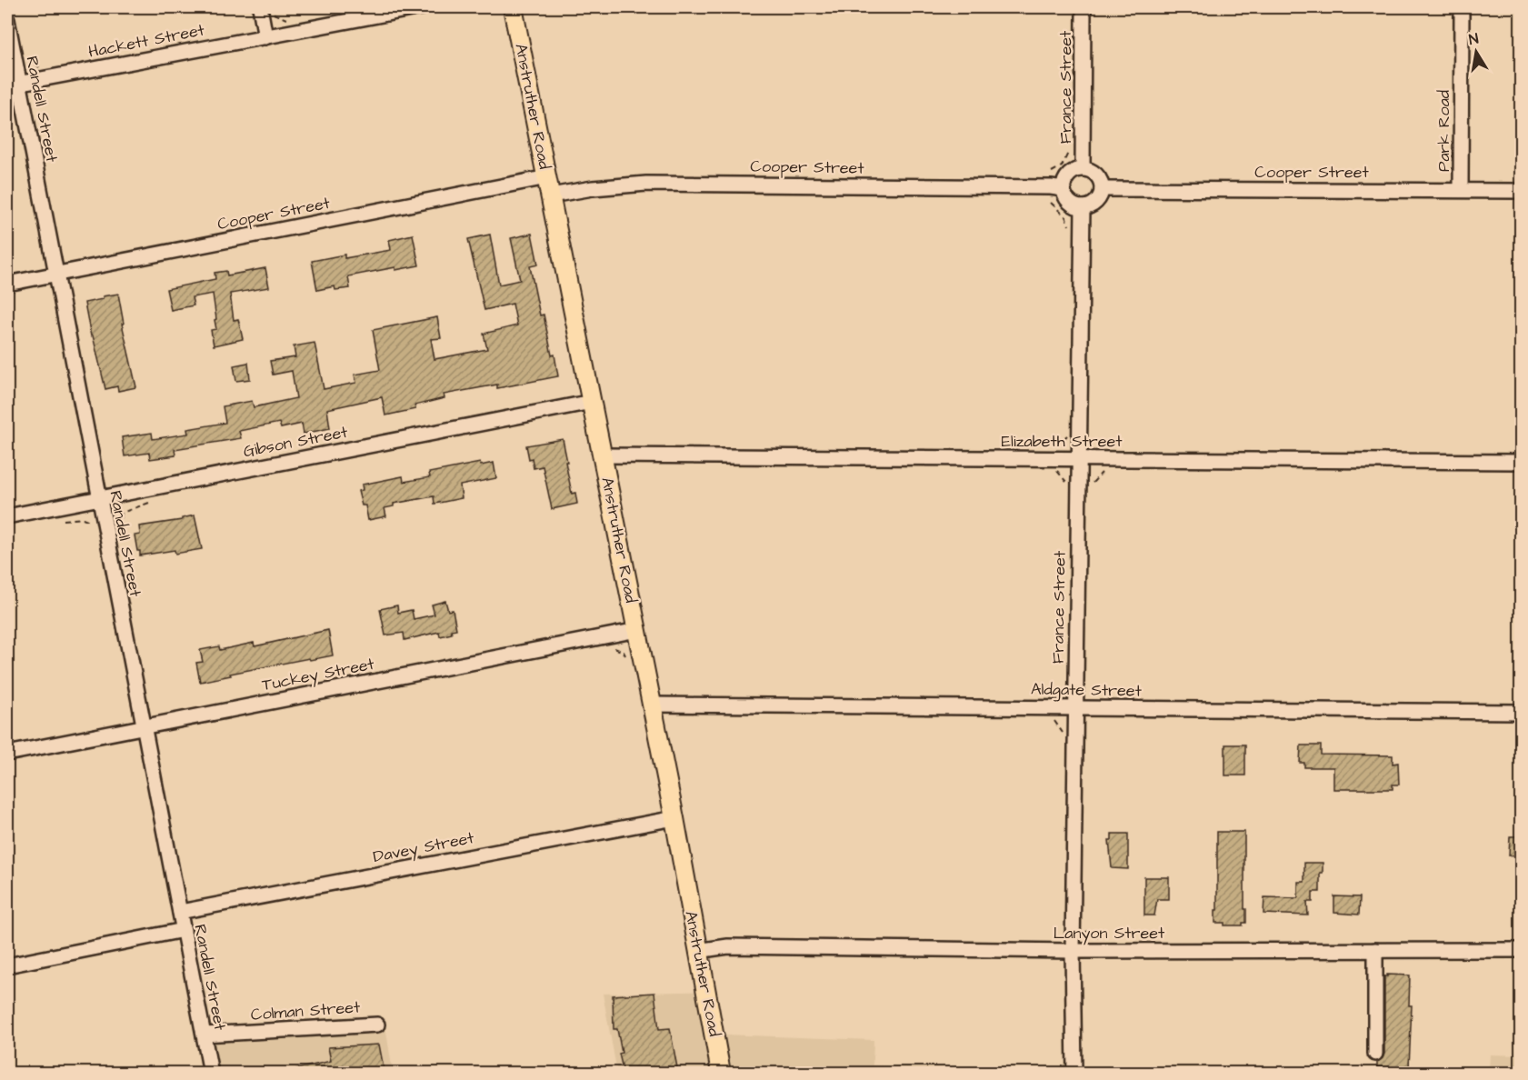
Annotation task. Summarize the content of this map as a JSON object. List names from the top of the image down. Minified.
{"streets":{"main road":["Anstruther Road"],"street":["Hackett Street","France Street","Randell Street","Park Road","Cooper Street","Elizabeth Street","Gibson Street","Tuckey Street","Aldgate Street","Davey Street","Lanyon Street","Colman Street"]},"crossings":[["Hackett Street","Randell Street"],["France Street","Cooper Street"],["France Street","Elizabeth Street"],["France Street","Aldgate Street"],["France Street","Lanyon Street"],["Anstruther Road","Cooper Street"],["Anstruther Road","Elizabeth Street"],["Anstruther Road","Gibson Street"],["Anstruther Road","Tuckey Street"],["Anstruther Road","Aldgate Street"],["Anstruther Road","Davey Street"],["Anstruther Road","Lanyon Street"],["Randell Street","Cooper Street"],["Randell Street","Gibson Street"],["Randell Street","Tuckey Street"],["Randell Street","Davey Street"],["Randell Street","Colman Street"],["Park Road","Cooper Street"]],"north":"top"}
